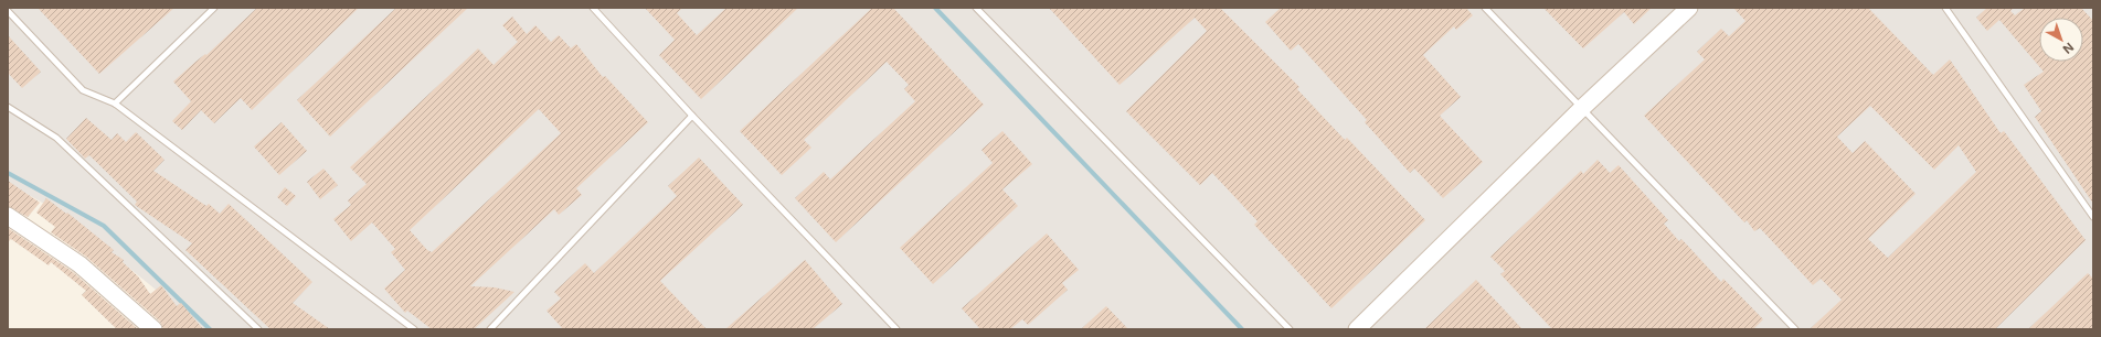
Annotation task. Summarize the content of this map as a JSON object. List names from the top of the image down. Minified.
{"north":"bottom right"}
